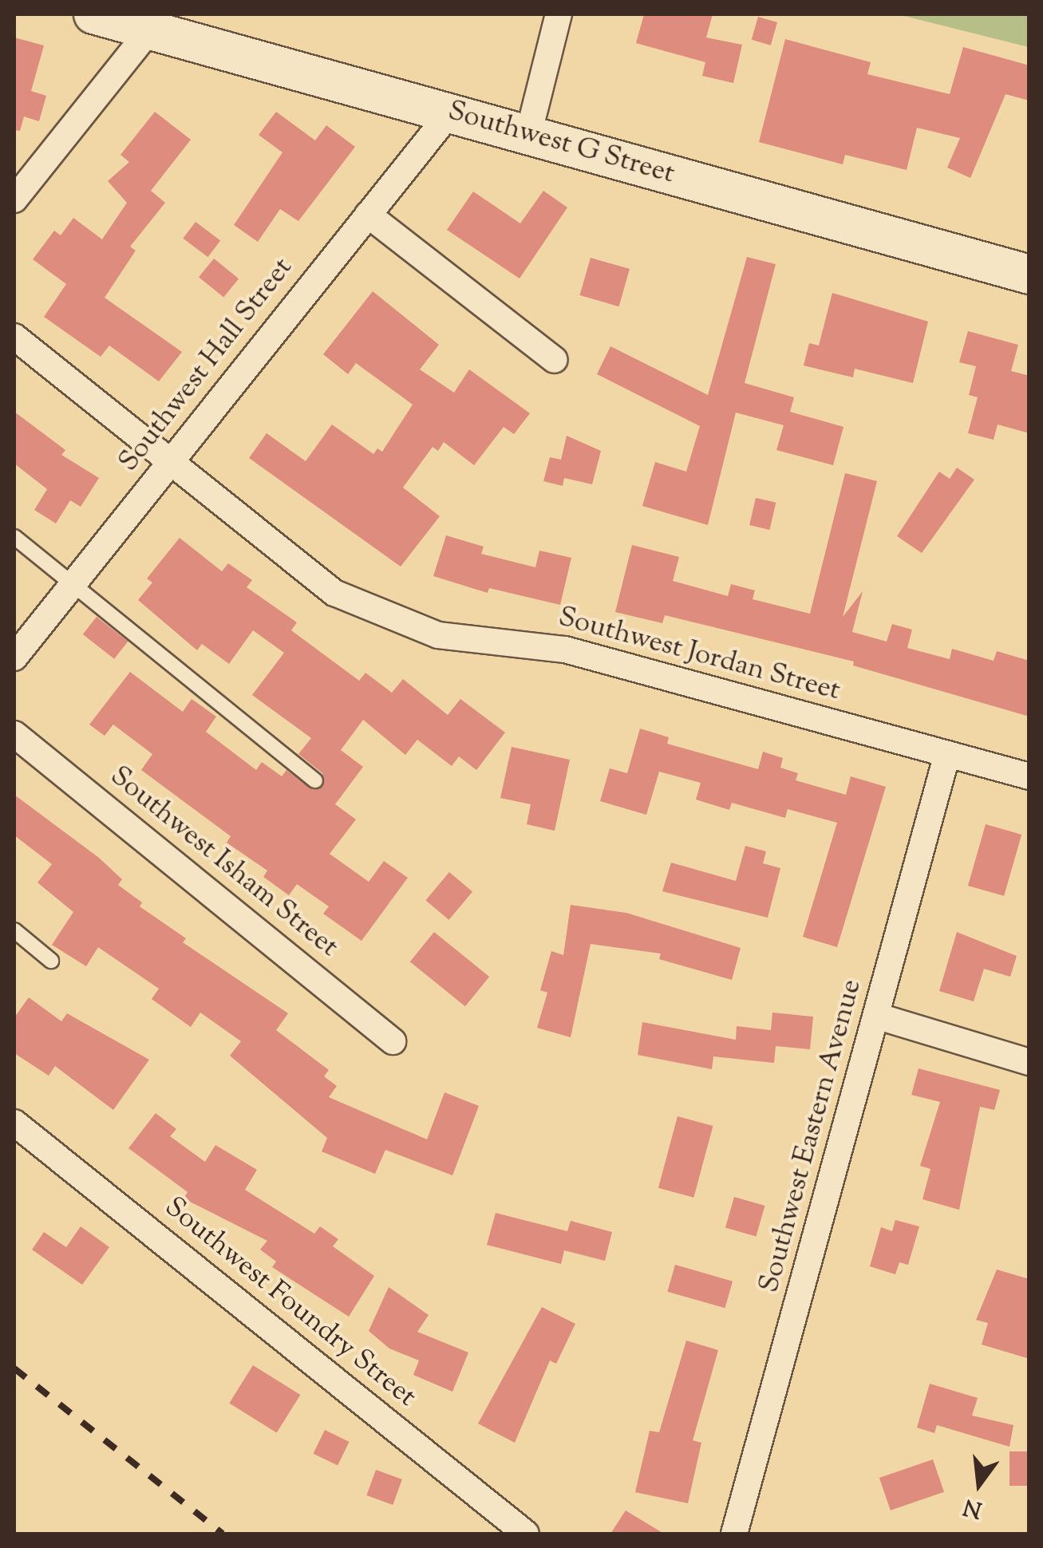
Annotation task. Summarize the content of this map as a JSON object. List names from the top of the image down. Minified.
{"streets":{"main road":["Southwest G Street"],"street":["Southwest Hall Street","Southwest Jordan Street","Southwest Isham Street","Southwest Eastern Avenue","Southwest Foundry Street"]},"crossings":[["Southwest G Street","Southwest Hall Street"],["Southwest Hall Street","Southwest Jordan Street"],["Southwest Jordan Street","Southwest Eastern Avenue"]],"north":"bottom"}
